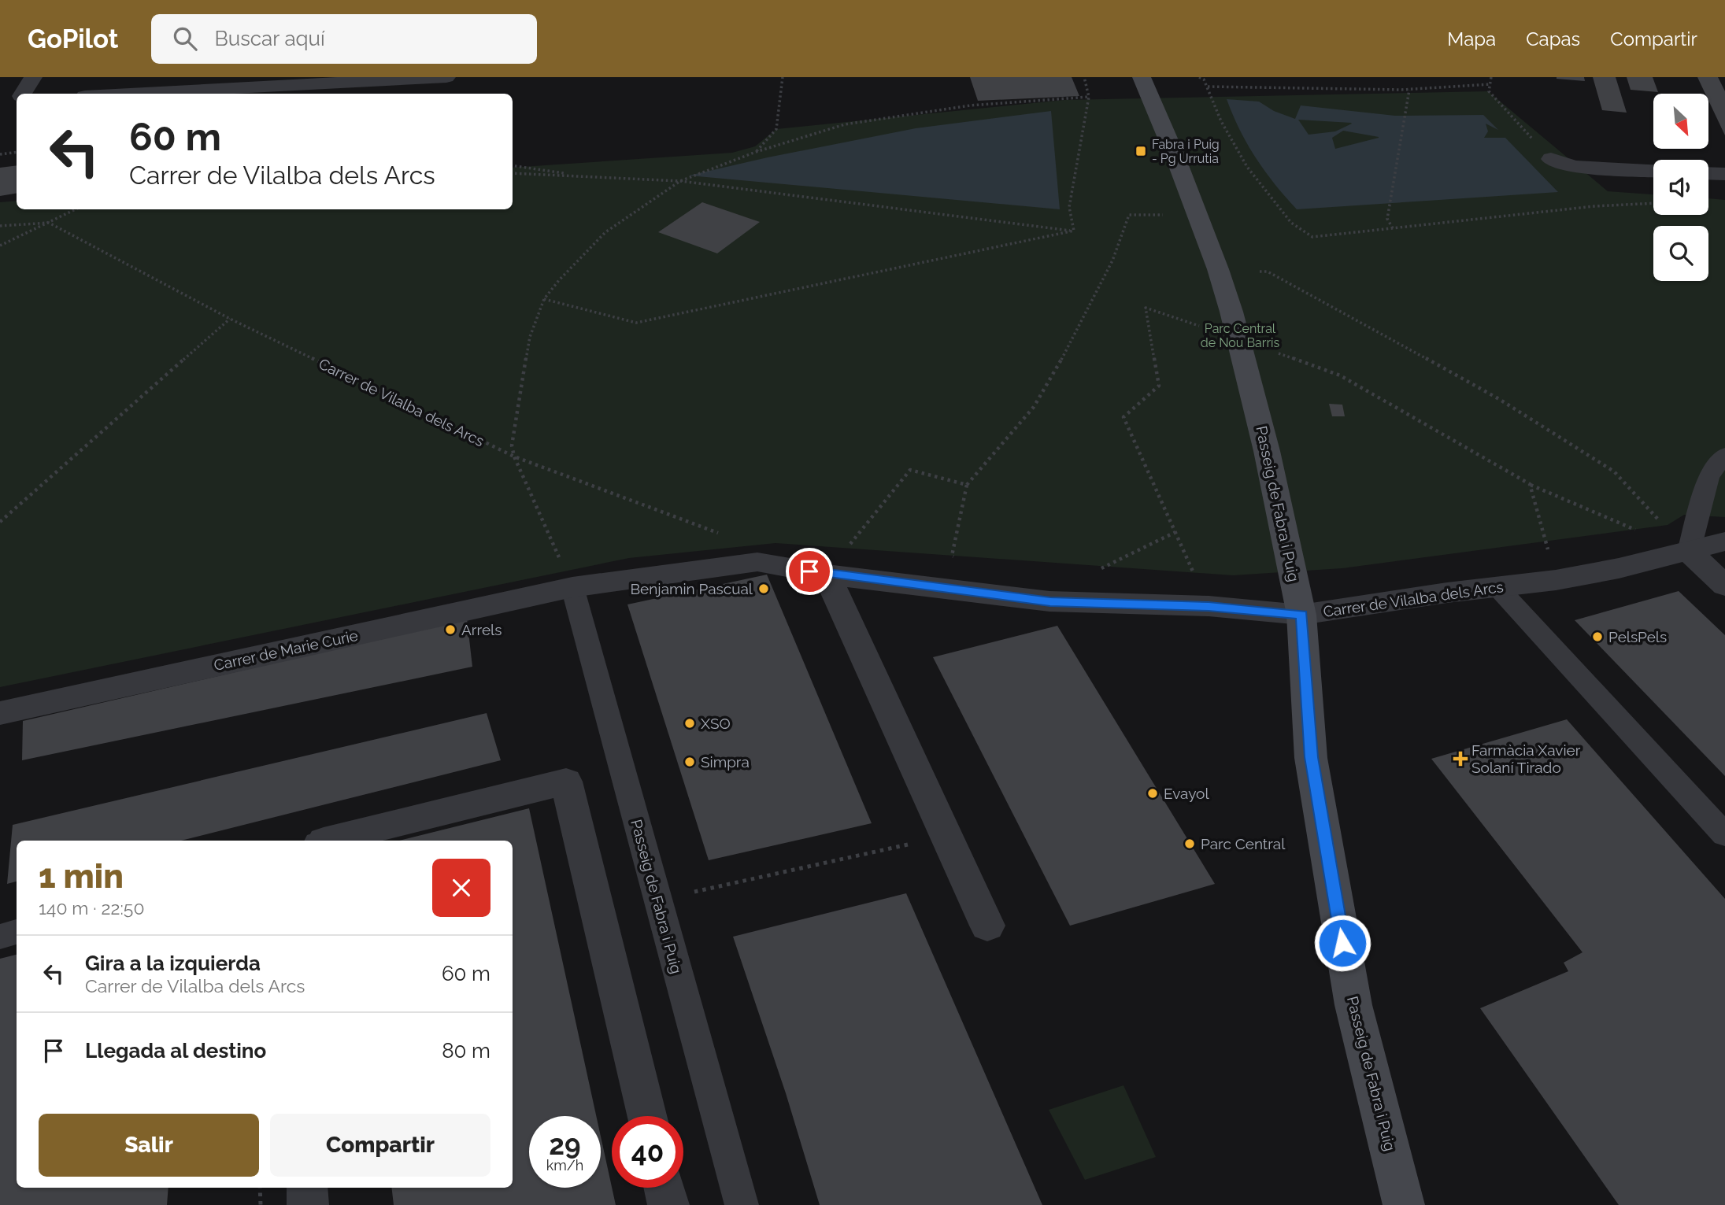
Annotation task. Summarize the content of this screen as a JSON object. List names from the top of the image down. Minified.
{"streets":{"street":["Carrer de Vilalba dels Arcs","Passeig de Fabra i Puig","Carrer de Marie Curie"]},"crossings":[["Carrer de Vilalba dels Arcs","Passeig de Fabra i Puig"],["Carrer de Vilalba dels Arcs","Carrer de Marie Curie"],["Passeig de Fabra i Puig","Carrer de Marie Curie"]],"parks":["Parc Central de Nou Barris"],"places":{"transit":["Fabra i Puig - Pg Urrutia"],"other":["Benjamin Pascual","Arrels","PelsPels","XSO","Simpra","Evayol","Parc Central"],"health":["Farmàcia Xavier Solaní Tirado"]},"north":"bottom right","page":{"header":"GoPilot","search":"Buscar aquí","nav":["Mapa","Capas","Compartir"],"turn":["60 m","Carrer de Vilalba dels Arcs"],"heading":["1 min","140 m · 22:50"],"list":[{"name":"Gira a la izquierda","note":"Carrer de Vilalba dels Arcs","value":"60 m"},{"name":"Llegada al destino","value":"80 m"}],"buttons":["Salir","Compartir"],"speed":"29 km/h","limit":"40"}}
